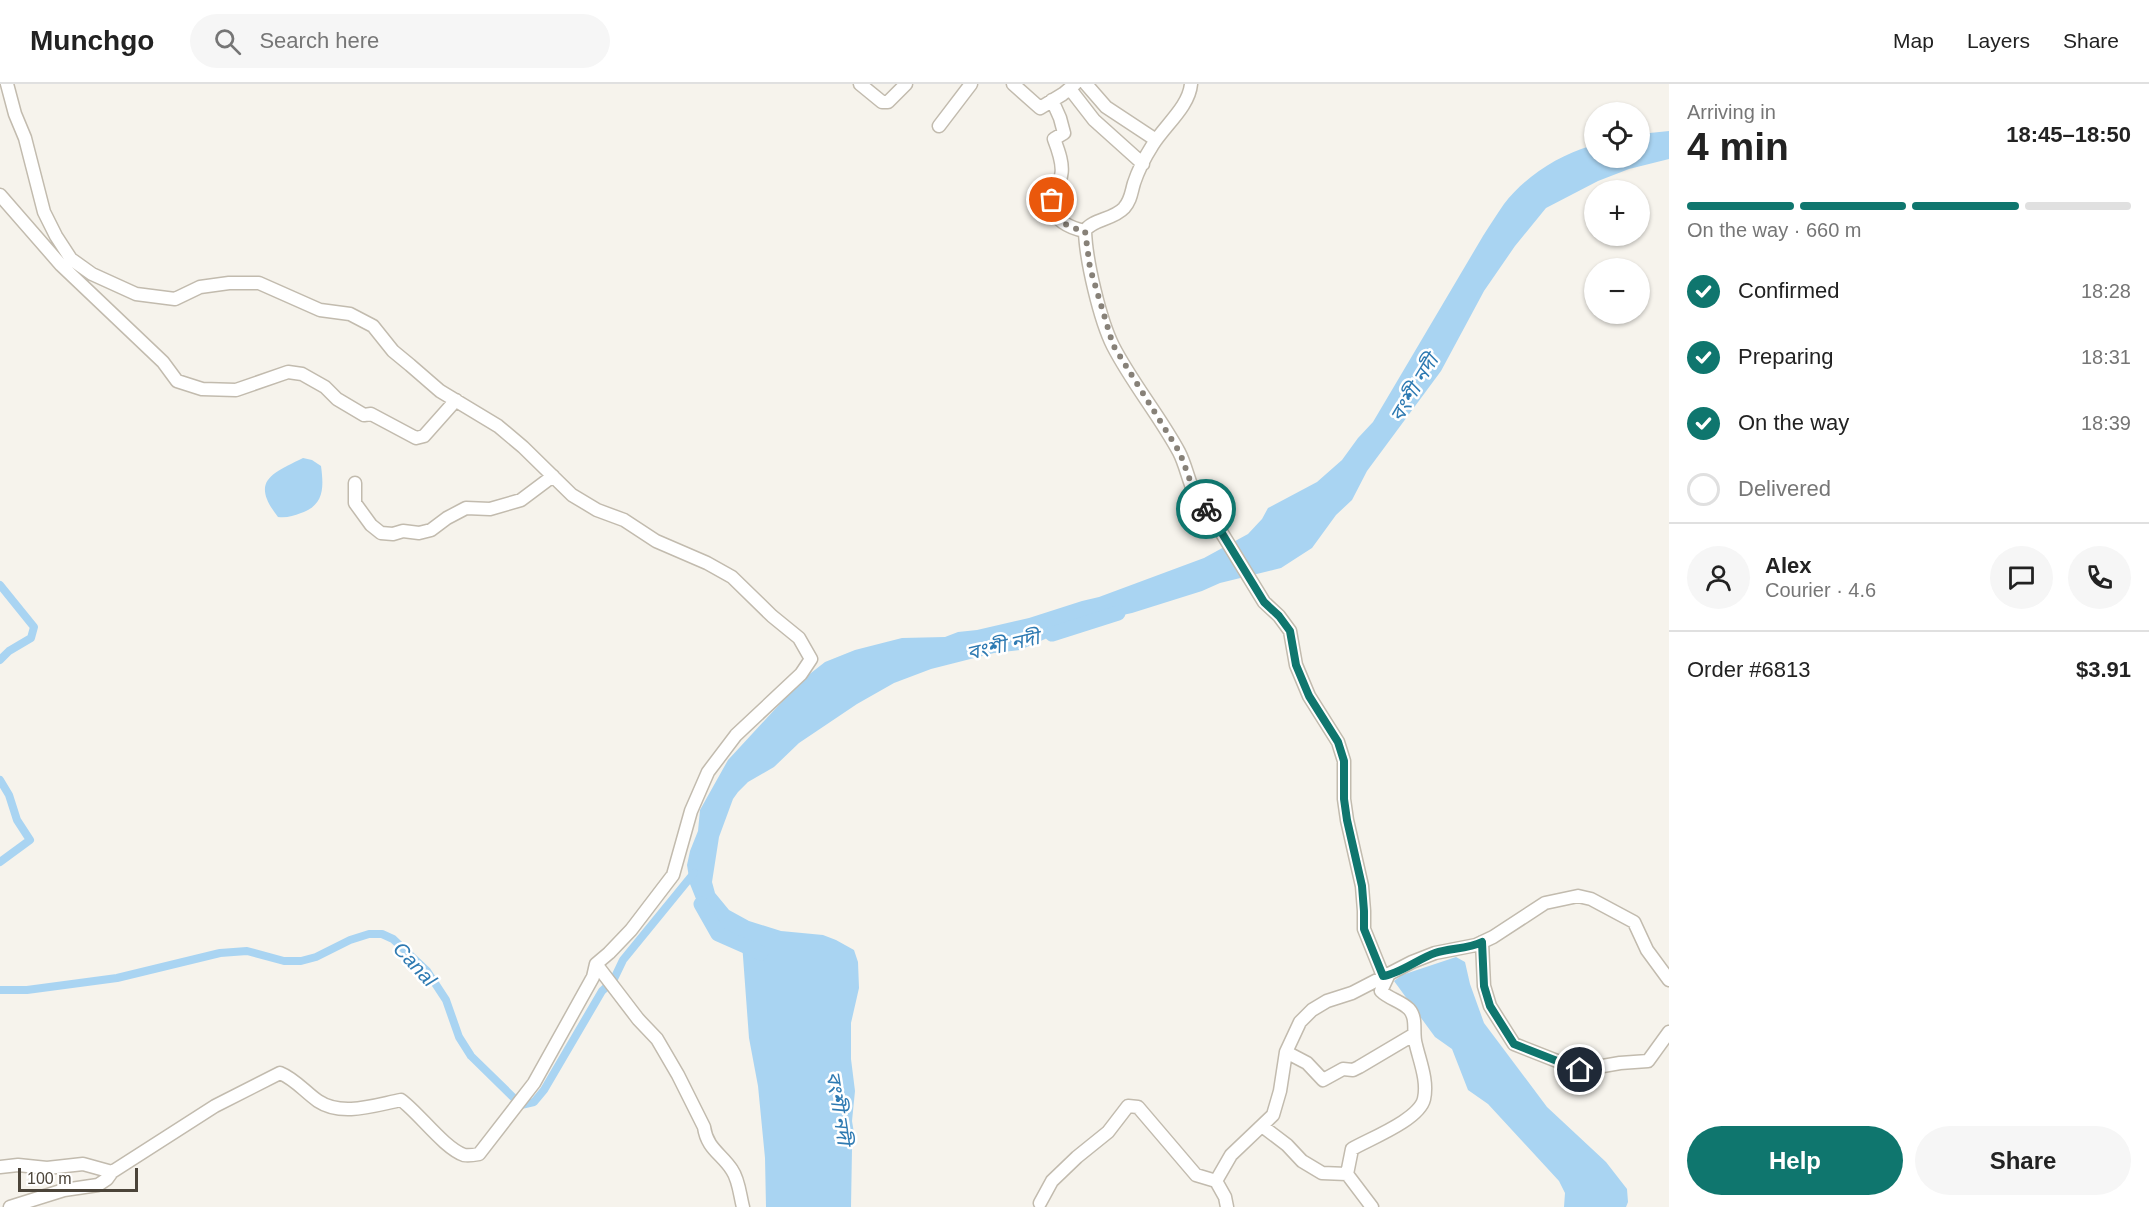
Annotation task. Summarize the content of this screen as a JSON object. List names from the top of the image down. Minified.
{"water":["বংশী নদী","Canal"],"scale_bar":"100 m","page":{"header":"Munchgo","search":"Search here","nav":["Map","Layers","Share"],"heading":["4 min","Arriving in","18:45–18:50"],"panel":["Alex","Courier · 4.6","Order #6813","$3.91"],"map_buttons":["+","−"],"bar":"On the way · 660 m","list":[["Confirmed","18:28"],["Preparing","18:31"],["On the way","18:39"],"Delivered"],"buttons":["Help","Share"],"scale":"100 m"}}
